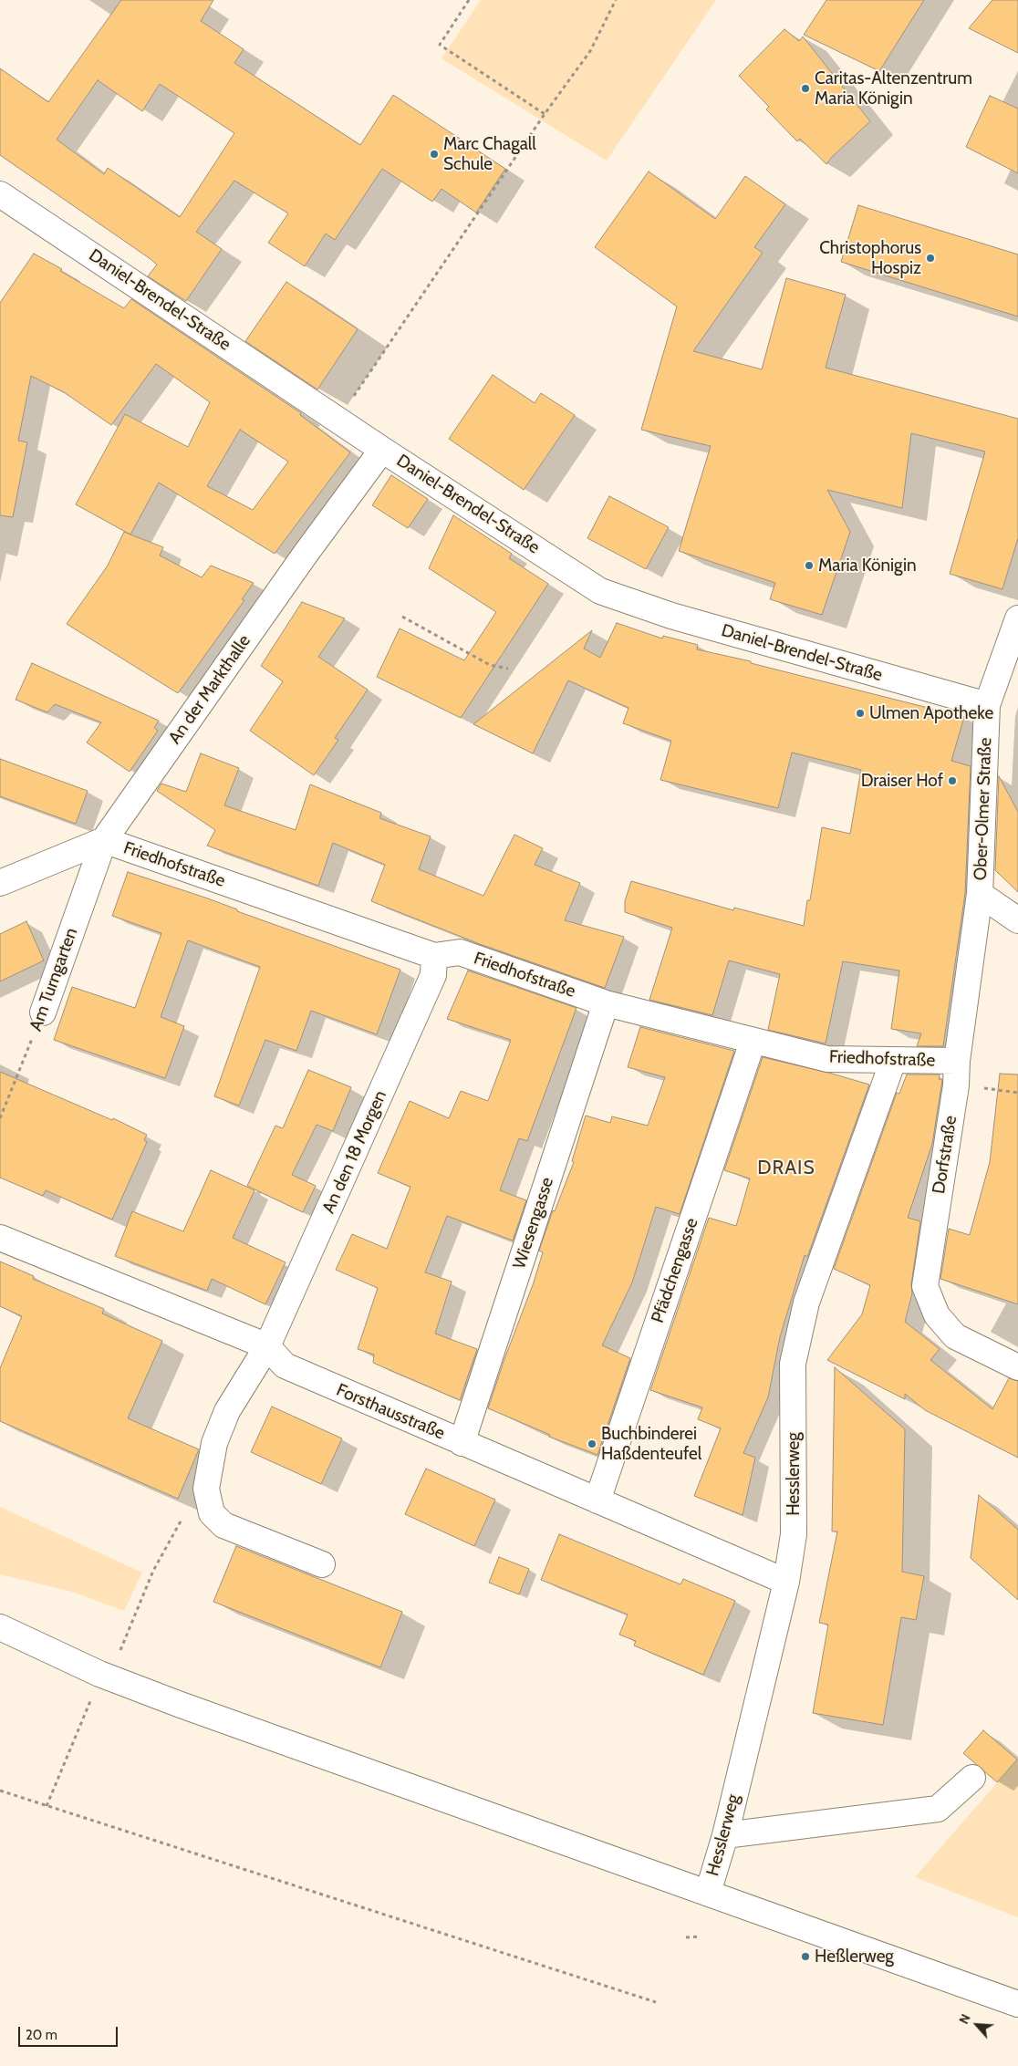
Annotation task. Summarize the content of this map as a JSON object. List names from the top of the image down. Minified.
{"streets":{"street":["Daniel-Brendel-Straße","An der Markthalle","Ober-Olmer Straße","Friedhofstraße","Am Turngarten","An den 18 Morgen","Dorfstraße","Wiesengasse","Pfädchengasse","Forsthausstraße","Hesslerweg"]},"crossings":[["Daniel-Brendel-Straße","An der Markthalle"],["Daniel-Brendel-Straße","Ober-Olmer Straße"],["An der Markthalle","Friedhofstraße"],["An der Markthalle","Am Turngarten"],["Ober-Olmer Straße","Dorfstraße"],["Friedhofstraße","Am Turngarten"],["Friedhofstraße","An den 18 Morgen"],["Friedhofstraße","Dorfstraße"],["Friedhofstraße","Wiesengasse"],["Friedhofstraße","Pfädchengasse"],["Friedhofstraße","Hesslerweg"],["An den 18 Morgen","Forsthausstraße"],["Wiesengasse","Forsthausstraße"],["Pfädchengasse","Forsthausstraße"],["Forsthausstraße","Hesslerweg"]],"districts":["DRAIS"],"places":["Caritas-Altenzentrum Maria Königin","Marc Chagall Schule","Christophorus Hospiz","Maria Königin","Ulmen Apotheke","Draiser Hof","Buchbinderei Haßdenteufel","Heßlerweg"],"scale_bar":"20 m","north":"top left"}
